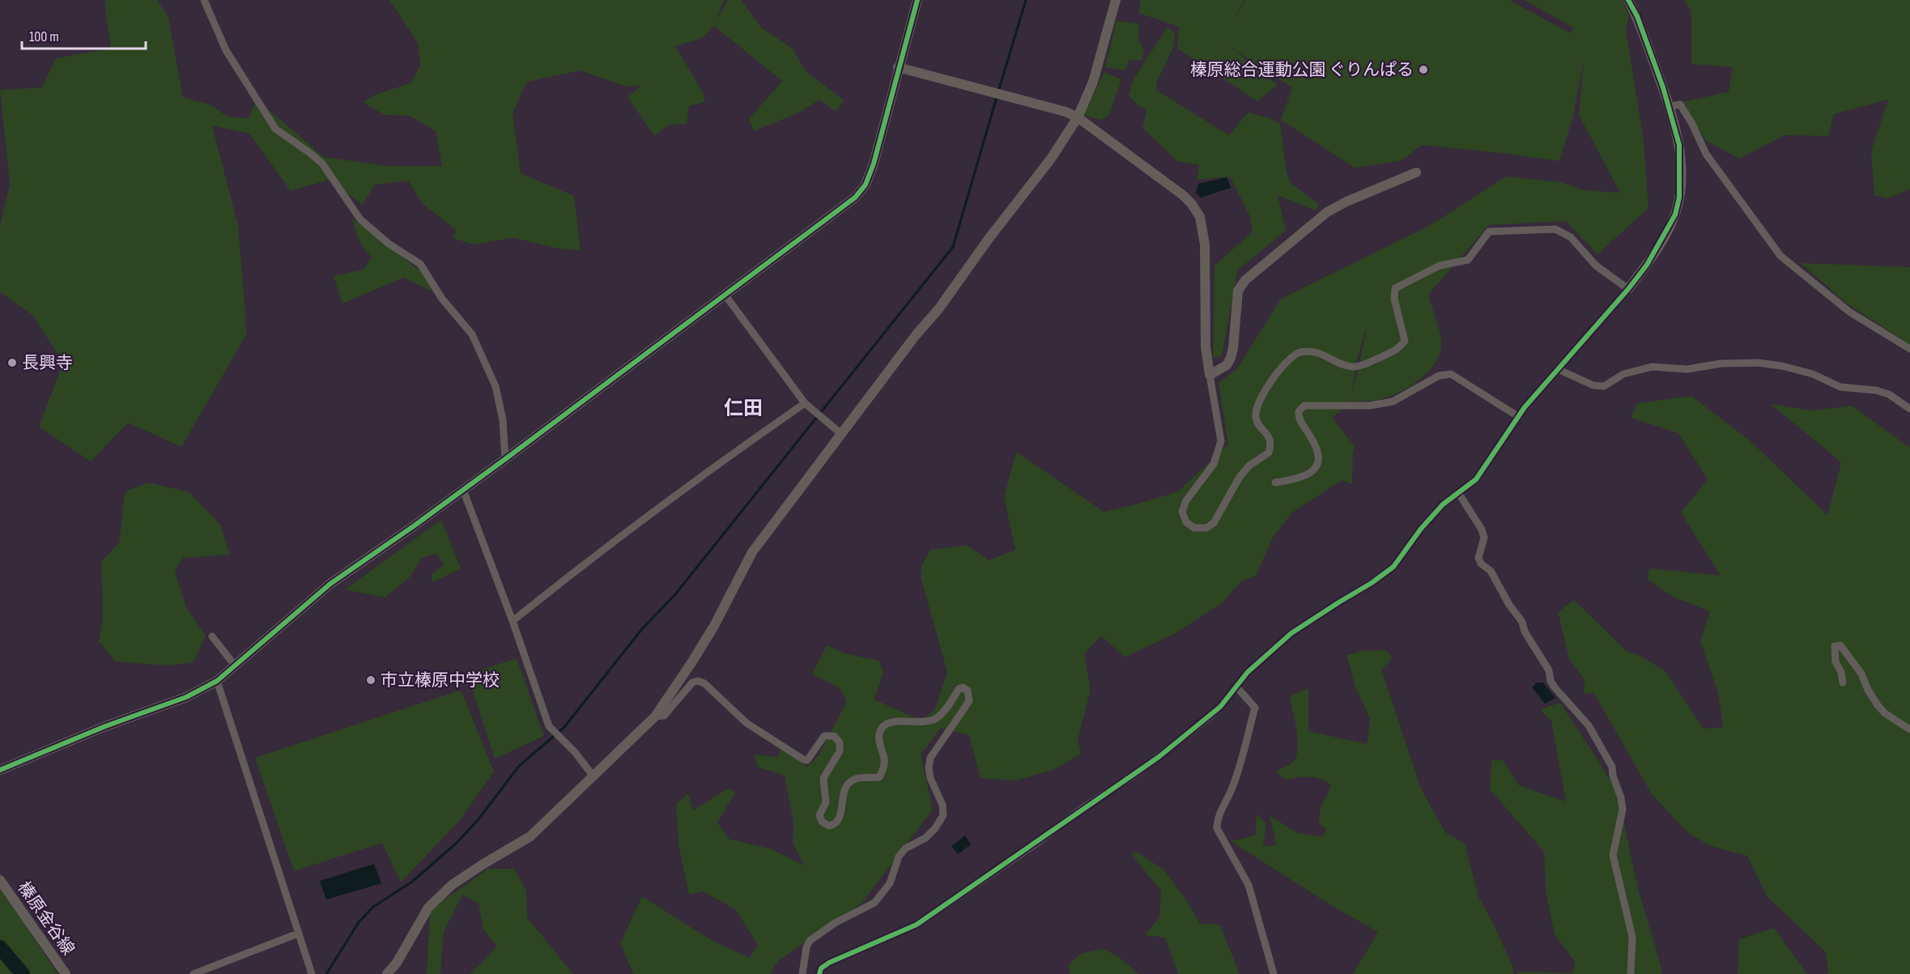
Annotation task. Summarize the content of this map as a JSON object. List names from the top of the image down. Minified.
{"streets":{"street":["榛原金谷線"]},"districts":["仁田"],"places":["榛原総合運動公園 ぐりんぱる","長興寺","市立榛原中学校"],"scale_bar":"100 m"}
